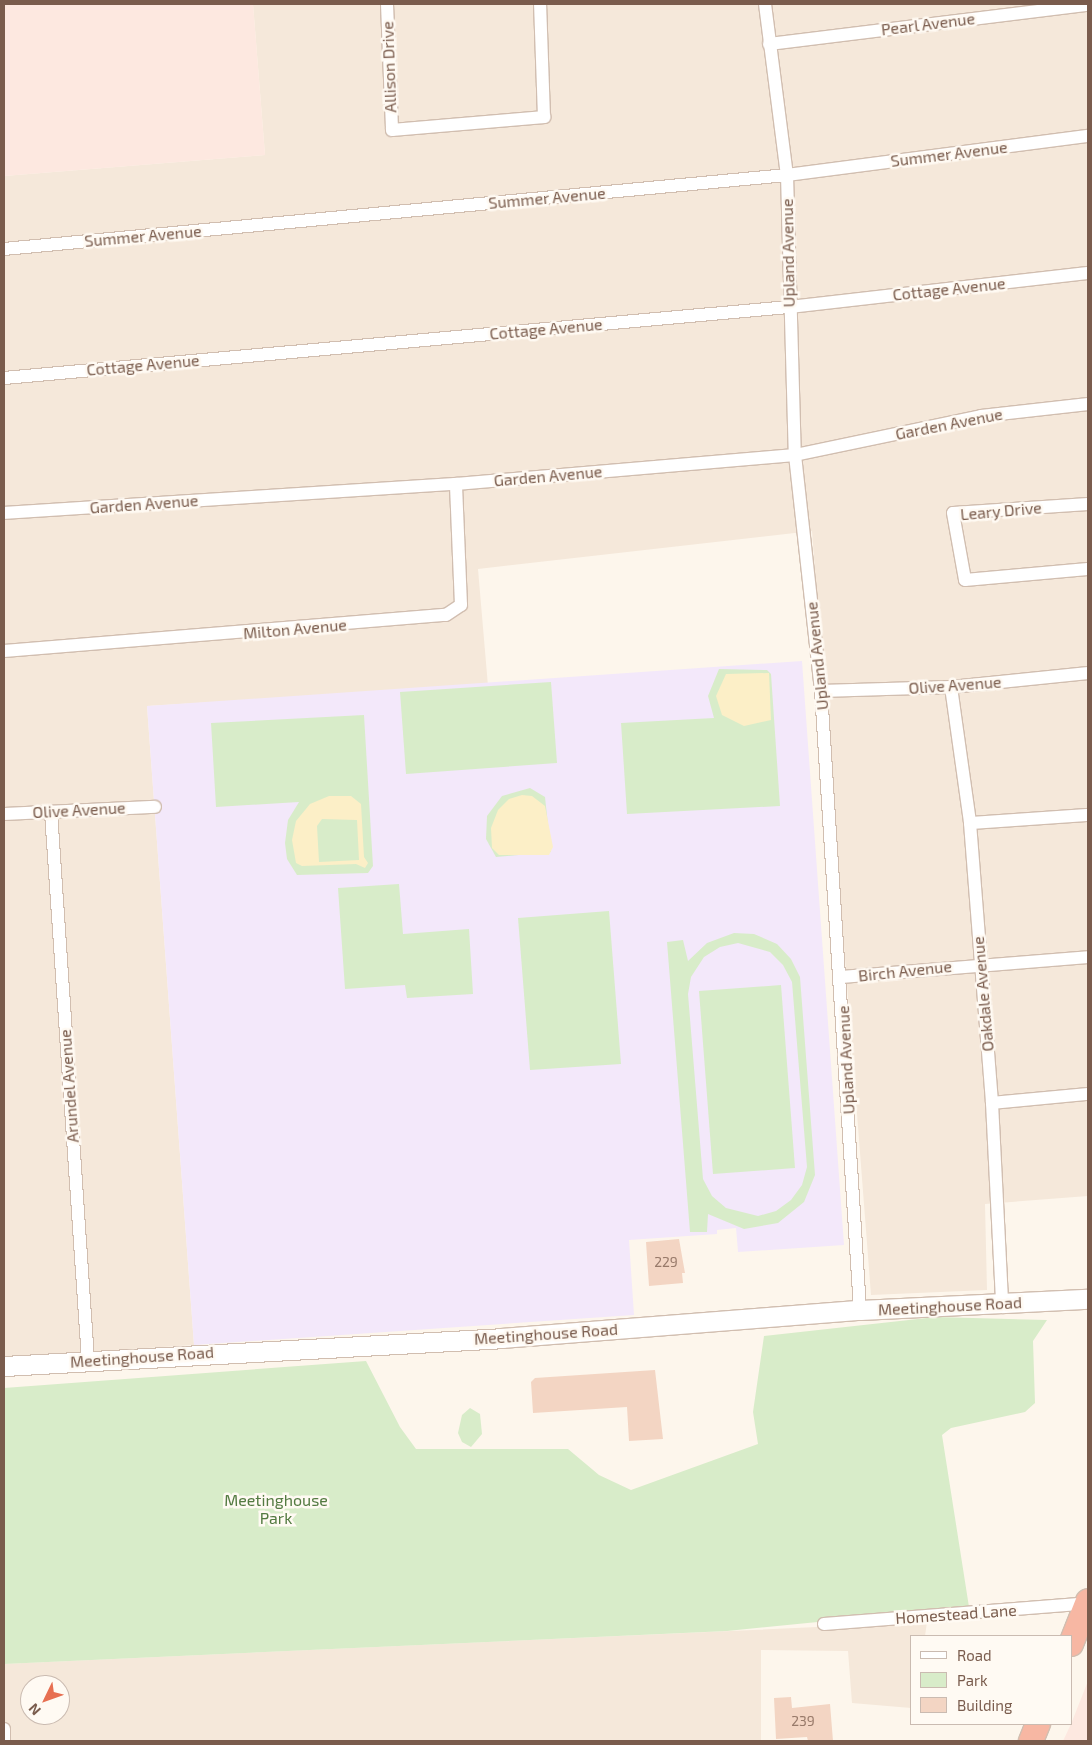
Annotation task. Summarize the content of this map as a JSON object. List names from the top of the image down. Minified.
{"streets":{"street":["Pearl Avenue","Allison Drive","Summer Avenue","Upland Avenue","Cottage Avenue","Garden Avenue","Leary Drive","Milton Avenue","Olive Avenue","Birch Avenue","Oakdale Avenue","Arundel Avenue","Meetinghouse Road","Homestead Lane"]},"crossings":[["Pearl Avenue","Upland Avenue"],["Summer Avenue","Upland Avenue"],["Upland Avenue","Cottage Avenue"],["Upland Avenue","Garden Avenue"],["Upland Avenue","Olive Avenue"],["Upland Avenue","Birch Avenue"],["Upland Avenue","Meetinghouse Road"],["Garden Avenue","Milton Avenue"],["Olive Avenue","Oakdale Avenue"],["Olive Avenue","Arundel Avenue"],["Birch Avenue","Oakdale Avenue"],["Oakdale Avenue","Meetinghouse Road"],["Arundel Avenue","Meetinghouse Road"]],"parks":["Meetinghouse Park"],"house_numbers":["229","239"],"legend":["Road","Park","Building"],"north":"bottom left"}
